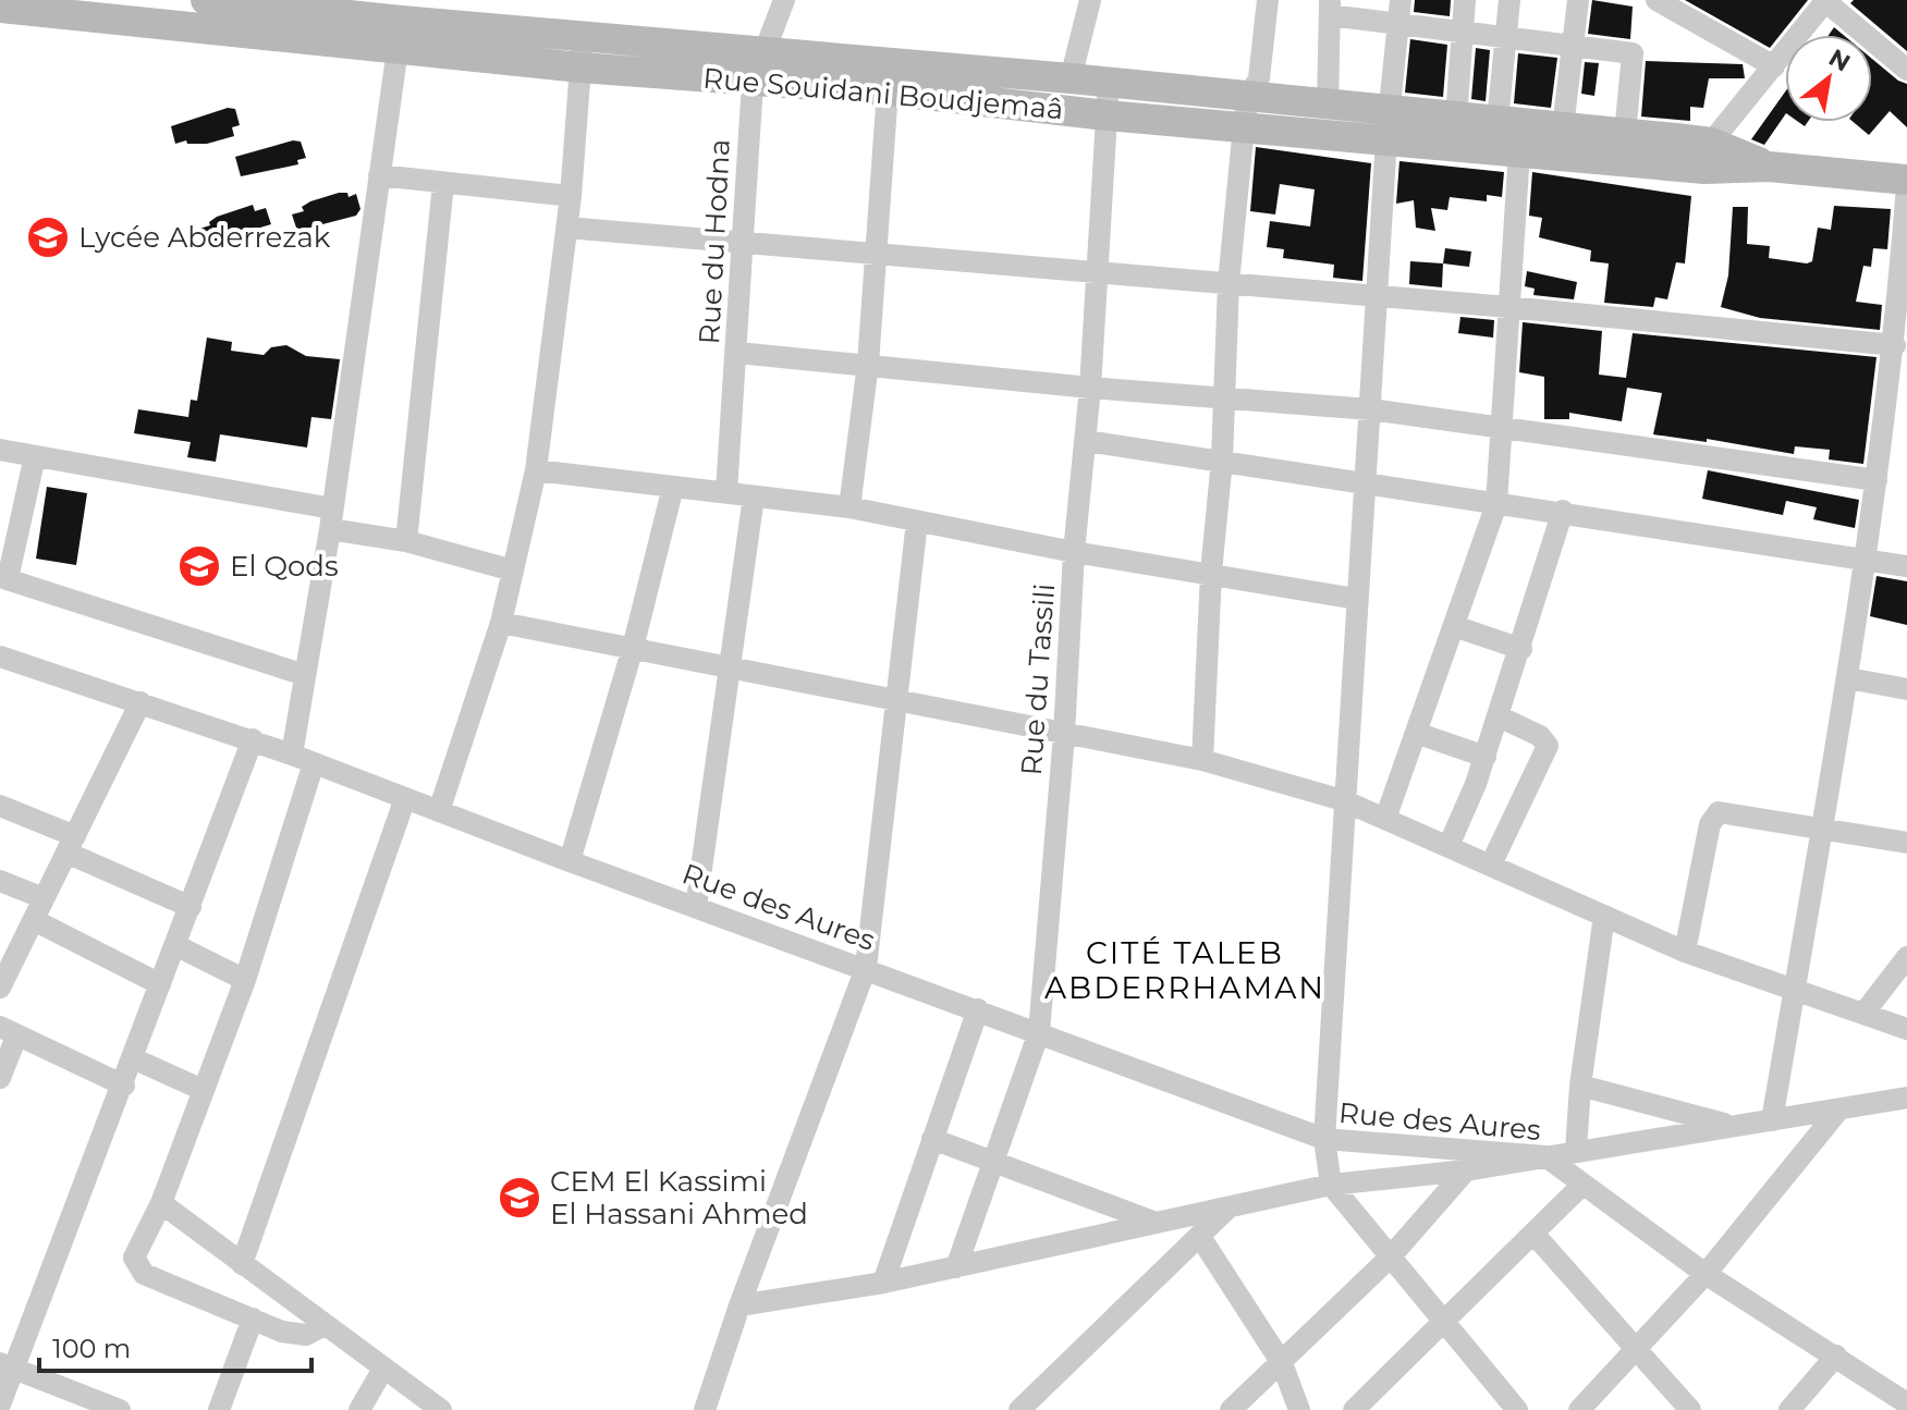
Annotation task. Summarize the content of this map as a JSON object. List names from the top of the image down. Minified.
{"streets":{"main road":["Rue Souidani Boudjemaâ"],"street":["Rue du Hodna","Rue du Tassili","Rue des Aures"]},"crossings":[["Rue Souidani Boudjemaâ","Rue du Hodna"],["Rue Souidani Boudjemaâ","Rue du Tassili"],["Rue du Tassili","Rue des Aures"]],"districts":["CITÉ TALEB ABDERRHAMAN"],"places":{"school or university":["Lycée Abderrezak","El Qods","CEM El Kassimi El Hassani Ahmed"]},"scale_bar":"100 m","north":"top right"}
